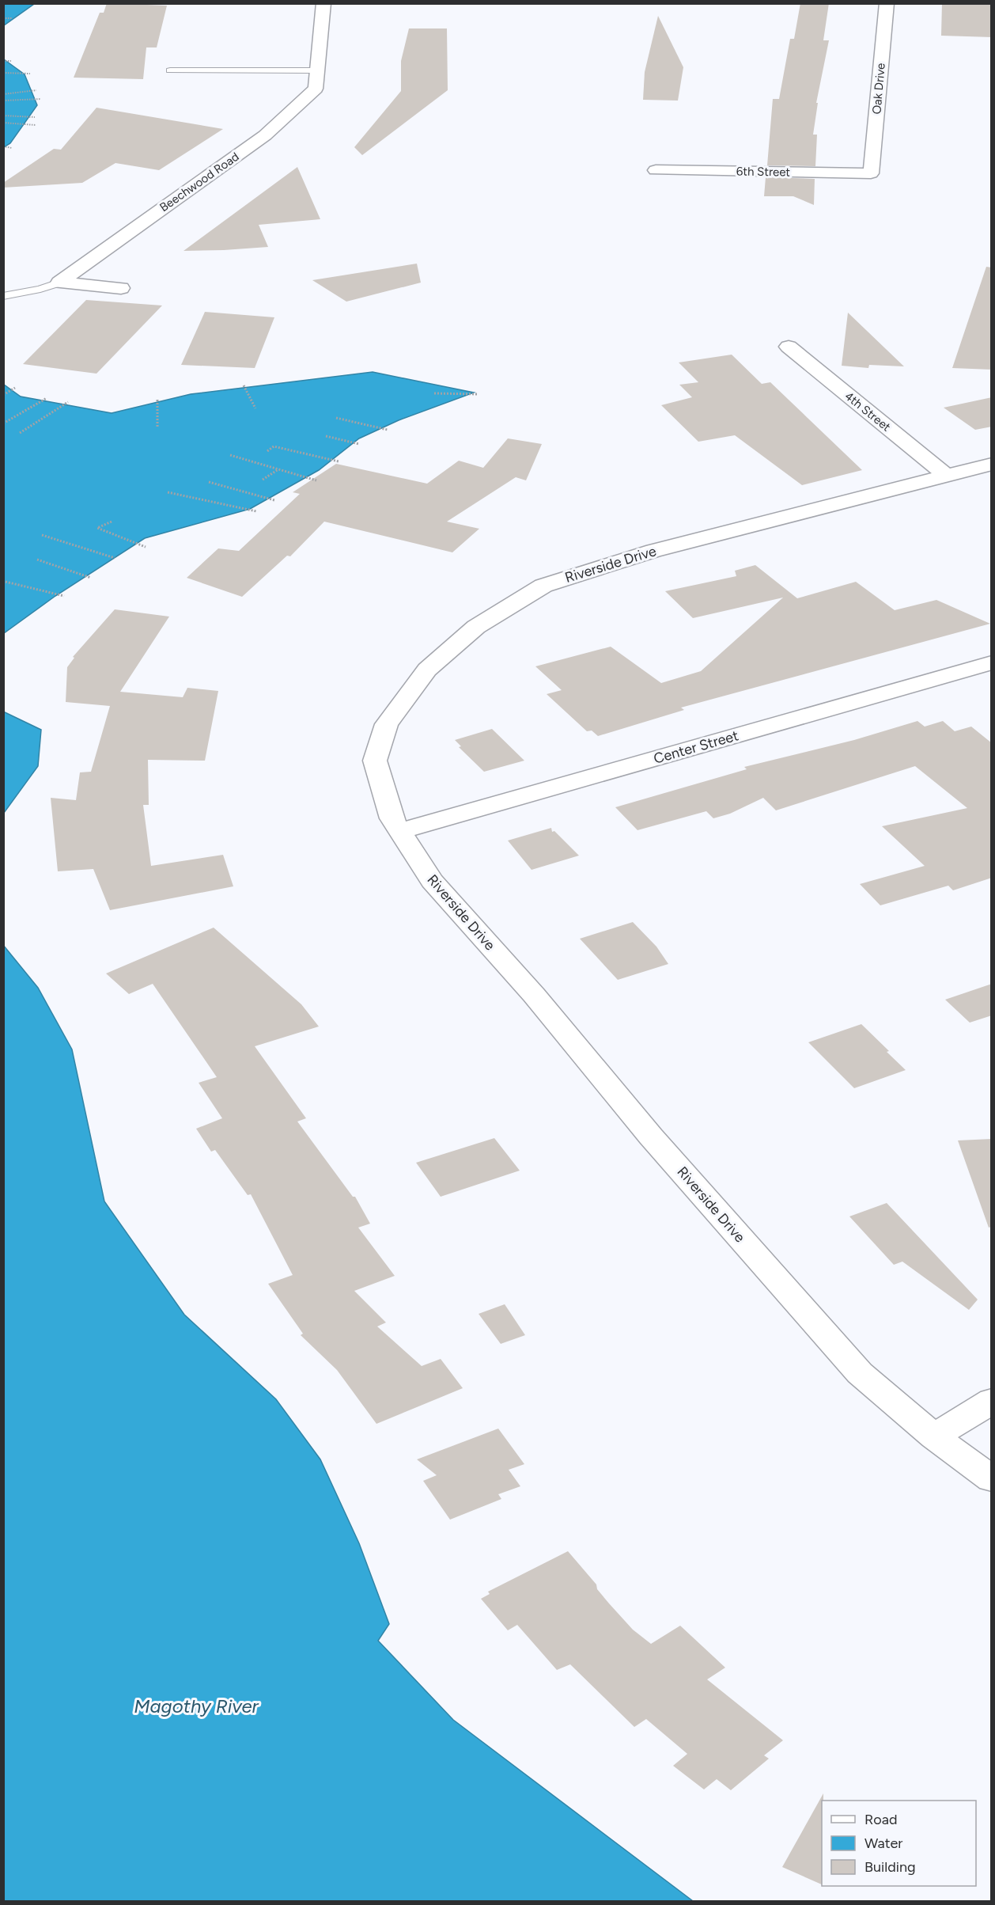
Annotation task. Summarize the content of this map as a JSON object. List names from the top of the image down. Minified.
{"streets":{"street":["Oak Drive","6th Street","Beechwood Road","4th Street","Riverside Drive","Center Street"]},"crossings":[["Oak Drive","6th Street"],["4th Street","Riverside Drive"],["Riverside Drive","Center Street"]],"water":["Magothy River"],"legend":["Road","Water","Building"]}
